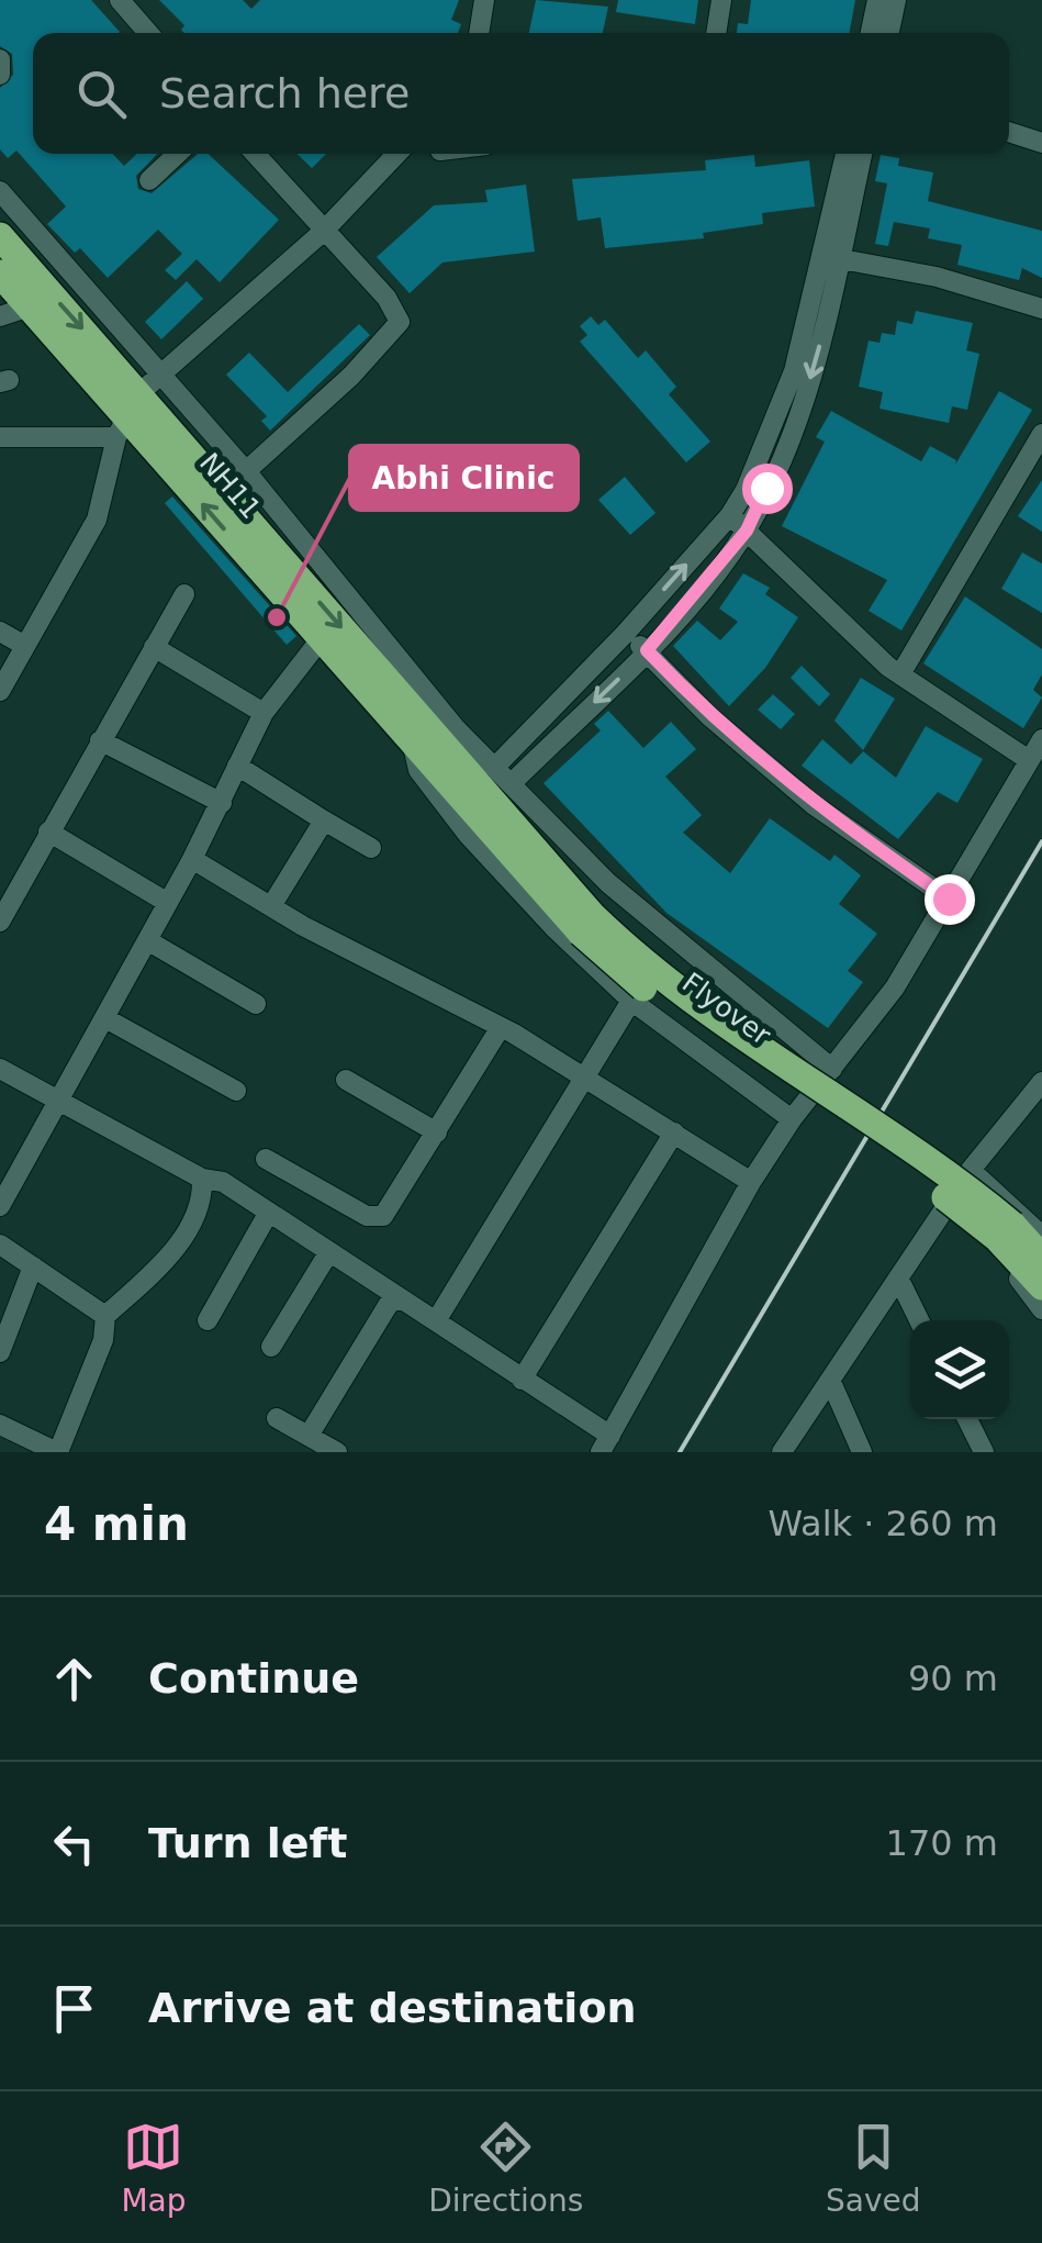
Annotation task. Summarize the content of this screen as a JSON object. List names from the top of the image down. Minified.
{"streets":{"highway":["NH11","Flyover"]},"crossings":[["NH11","Flyover"]],"places":["Abhi Clinic"],"page":{"search":"Search here","heading":["4 min","Walk · 260 m"],"list":[["Continue","90 m"],["Turn left","170 m"],"Arrive at destination"],"nav":["Map","Directions","Saved"]}}
